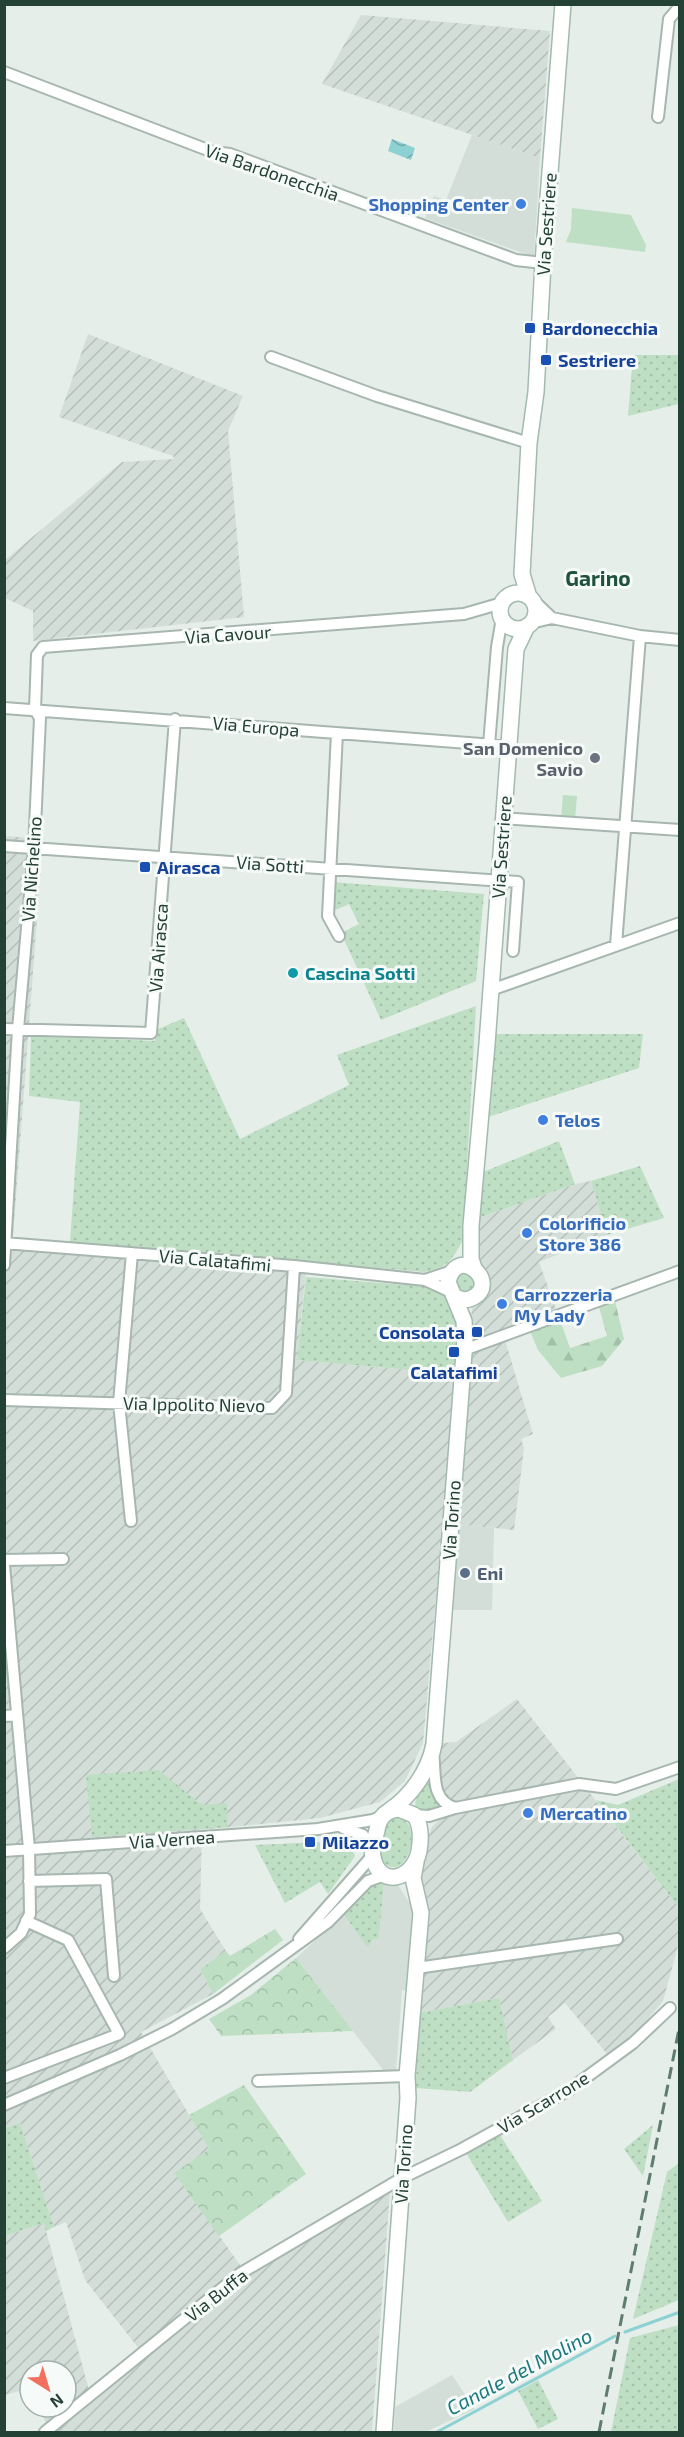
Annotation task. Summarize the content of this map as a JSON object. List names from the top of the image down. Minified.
{"streets":{"main road":["Via Sestriere","Via Torino"],"street":["Via Bardonecchia","Via Cavour","Via Europa","Via Sotti","Via Nichelino","Via Airasca","Via Calatafimi","Via Ippolito Nievo","Via Vernea","Via Scarrone","Via Buffa"]},"crossings":[["Via Bardonecchia","Via Sestriere"],["Via Sestriere","Via Europa"],["Via Sestriere","Via Sotti"],["Via Sestriere","Via Torino"],["Via Cavour","Via Europa"],["Via Cavour","Via Nichelino"],["Via Europa","Via Nichelino"],["Via Europa","Via Airasca"],["Via Sotti","Via Nichelino"],["Via Sotti","Via Airasca"],["Via Nichelino","Via Airasca"],["Via Nichelino","Via Calatafimi"],["Via Calatafimi","Via Ippolito Nievo"],["Via Calatafimi","Via Torino"],["Via Torino","Via Vernea"],["Via Torino","Via Scarrone"],["Via Torino","Via Buffa"],["Via Scarrone","Via Buffa"]],"districts":["Garino"],"water":["Canale del Molino"],"places":{"other":["Shopping Center","San Domenico Savio","Cascina Sotti","Telos","Colorificio Store 386","Carrozzeria My Lady","Eni","Mercatino"],"transit":["Bardonecchia","Sestriere","Airasca","Consolata","Calatafimi","Milazzo"]},"north":"bottom right"}
